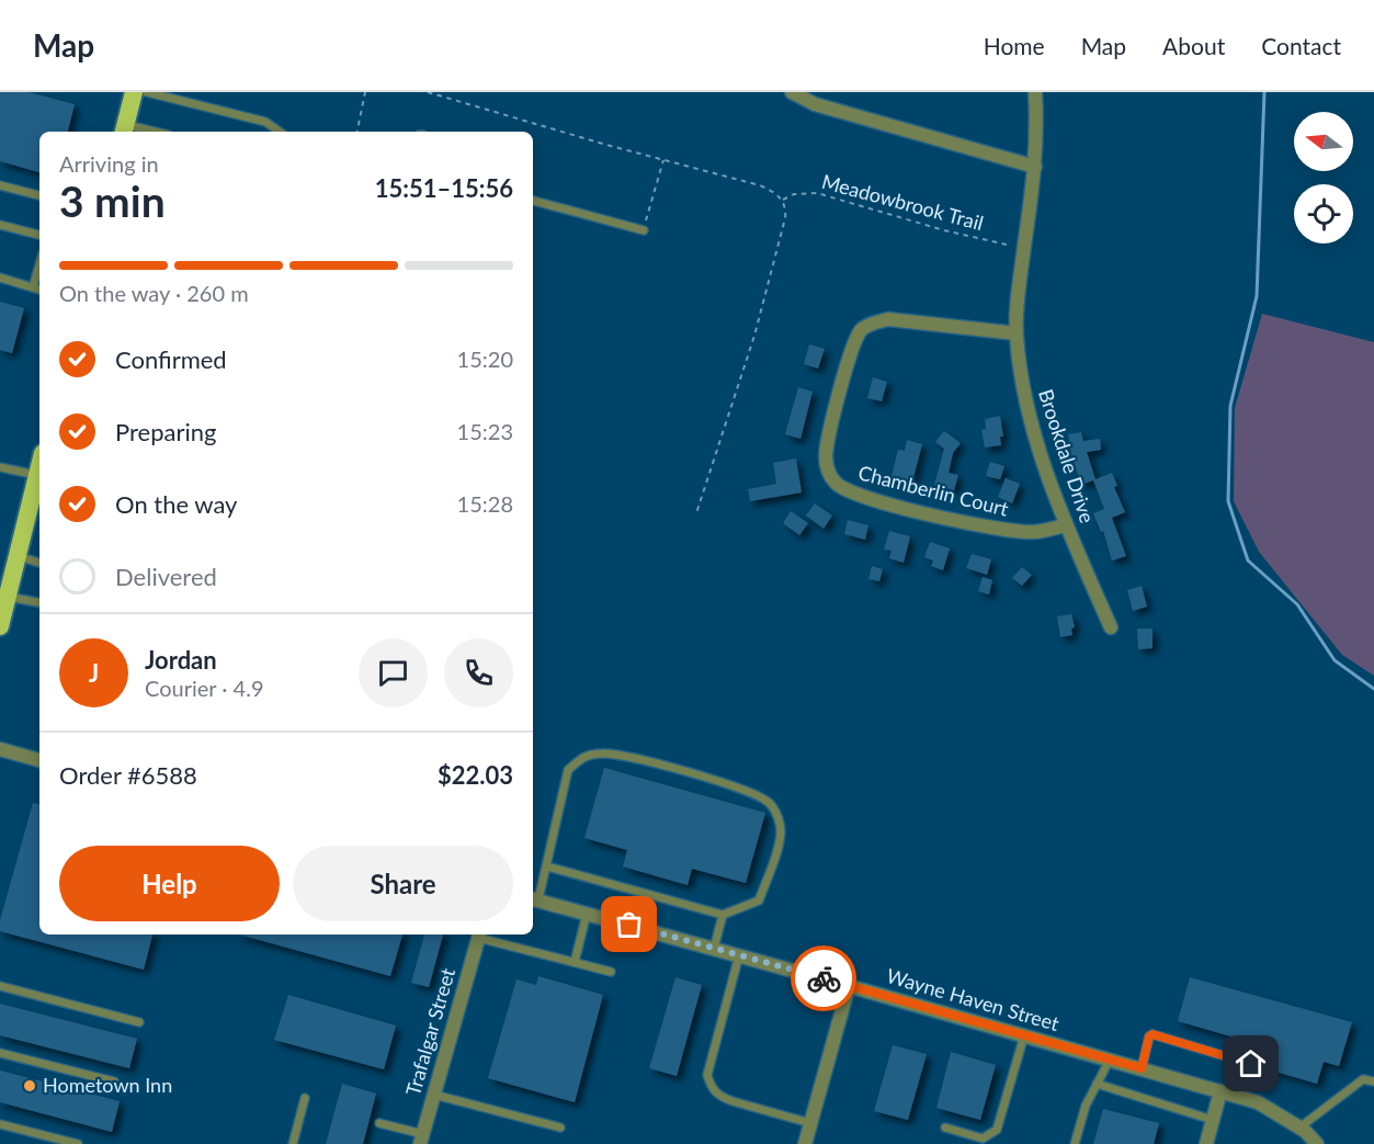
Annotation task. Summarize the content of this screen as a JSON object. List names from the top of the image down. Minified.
{"streets":{"street":["Brookdale Drive","Chamberlin Court","Wayne Haven Street","Trafalgar Street"],"path":["Meadowbrook Trail"]},"crossings":[["Brookdale Drive","Chamberlin Court"]],"places":["Hometown Inn"],"north":"left","page":{"header":"Map","nav":["Home","Map","About","Contact"],"heading":["3 min","Arriving in","15:51–15:56"],"panel":["Jordan","Courier · 4.9","Order #6588","$22.03"],"bar":"On the way · 260 m","list":[["Confirmed","15:20"],["Preparing","15:23"],["On the way","15:28"],"Delivered"],"round":"J","buttons":["Help","Share"]}}
